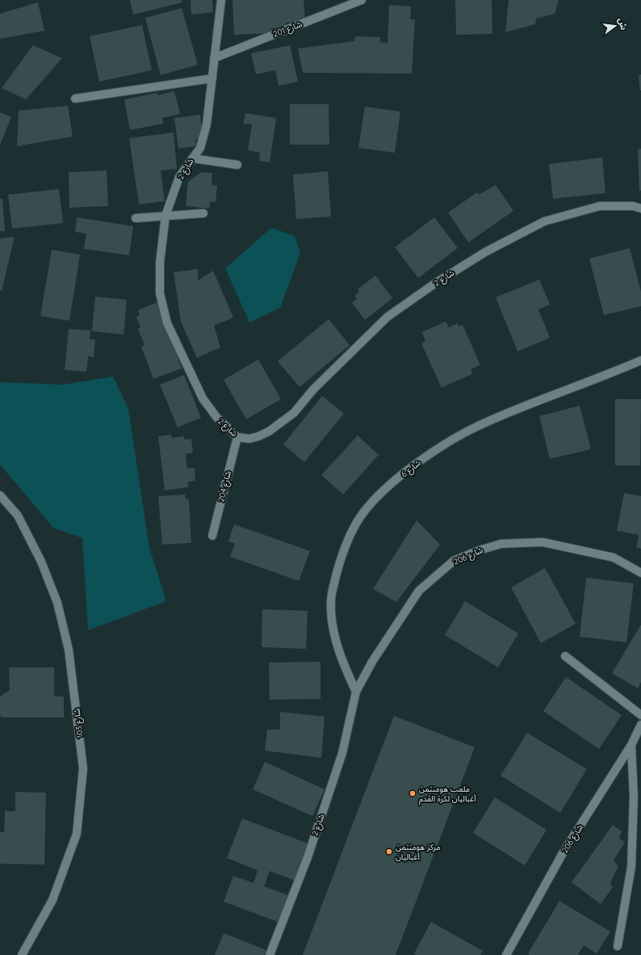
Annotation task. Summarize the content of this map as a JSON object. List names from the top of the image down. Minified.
{"streets":{"street":["شارع 201","شارع 2","شارع 6","شارع 204","شارع 206","شارع 103"]},"crossings":[["شارع 201","شارع 2"],["شارع 2","شارع 6"],["شارع 2","شارع 204"],["شارع 2","شارع 206"],["شارع 6","شارع 206"]],"places":["ملعب هومنتمن أغباليان لكرة القدم","مركز هومنتمن أغباليان"],"north":"right"}
